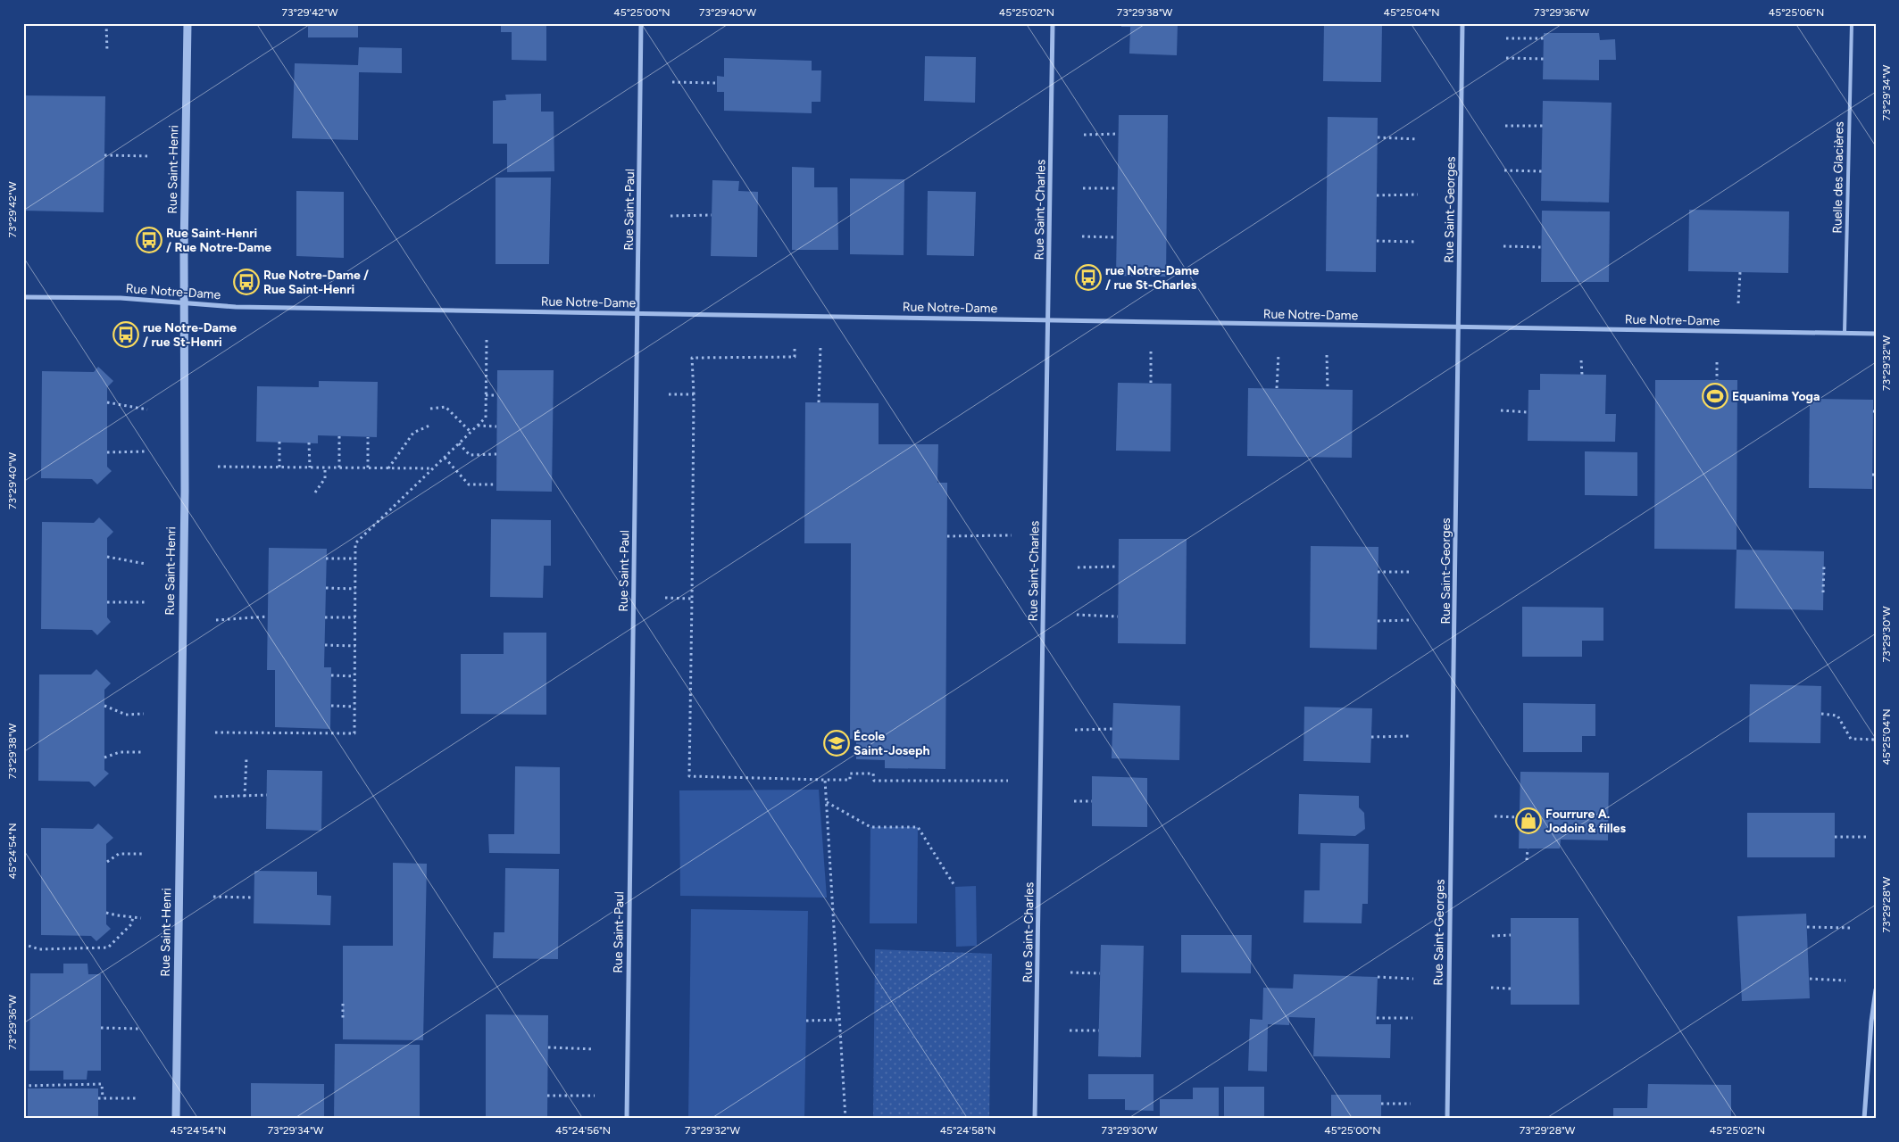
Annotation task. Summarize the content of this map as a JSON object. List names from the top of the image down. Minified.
{"streets":{"street":["Rue Saint-Henri","Rue Saint-Paul","Rue Saint-Charles","Rue Saint-Georges","Rue Notre-Dame"],"lane":["Ruelle des Glacières"]},"crossings":[["Rue Saint-Henri","Rue Notre-Dame"],["Ruelle des Glacières","Rue Notre-Dame"],["Rue Saint-Paul","Rue Notre-Dame"],["Rue Saint-Charles","Rue Notre-Dame"],["Rue Saint-Georges","Rue Notre-Dame"]],"places":{"bus stop":["Rue Saint-Henri / Rue Notre-Dame","rue Notre-Dame / rue St-Charles","Rue Notre-Dame / Rue Saint-Henri","rue Notre-Dame / rue St-Henri"],"sports":["Equanima Yoga"],"school or university":["École Saint-Joseph"],"shop":["Fourrure A. Jodoin & filles"]},"coordinates":["73°29'42\"W","45°25'00\"N","73°29'40\"W","45°25'02\"N","73°29'38\"W","45°25'04\"N","73°29'36\"W","45°25'06\"N","73°29'34\"W","73°29'32\"W","73°29'30\"W","45°24'54\"N","73°29'28\"W","45°24'56\"N","45°24'58\"N"]}
